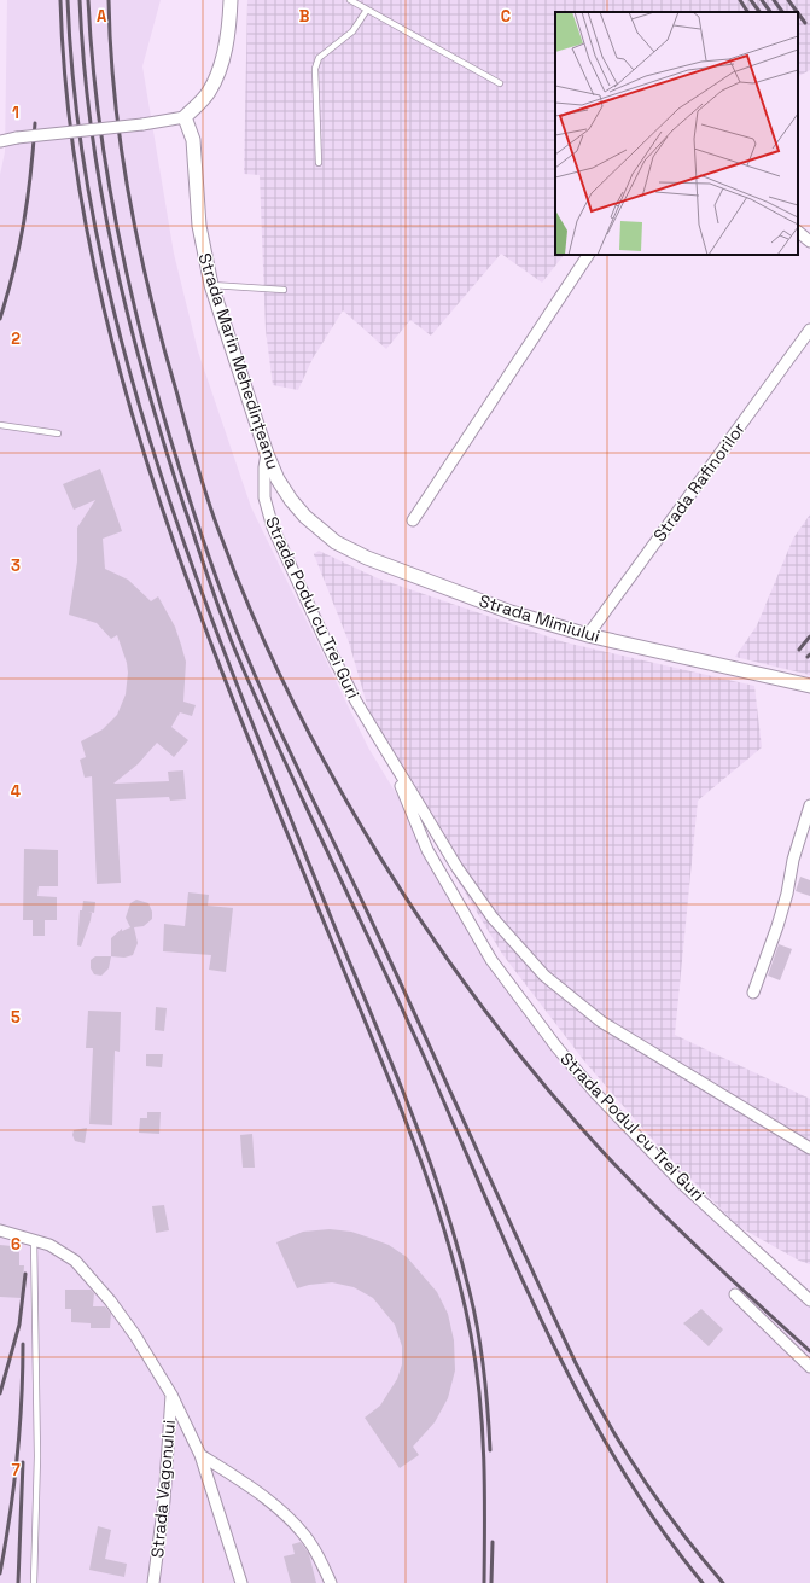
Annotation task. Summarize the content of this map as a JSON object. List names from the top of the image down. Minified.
{"streets":{"street":["Strada Marin Mehedințeanu","Strada Rafinorilor","Strada Podul cu Trei Guri","Strada Mimiului","Strada Vagonului"]},"crossings":[["Strada Marin Mehedințeanu","Strada Podul cu Trei Guri"],["Strada Marin Mehedințeanu","Strada Mimiului"],["Strada Rafinorilor","Strada Mimiului"]],"grid":{"columns":["A","B","C"],"rows":["1","2","3","4","5","6","7"]}}
